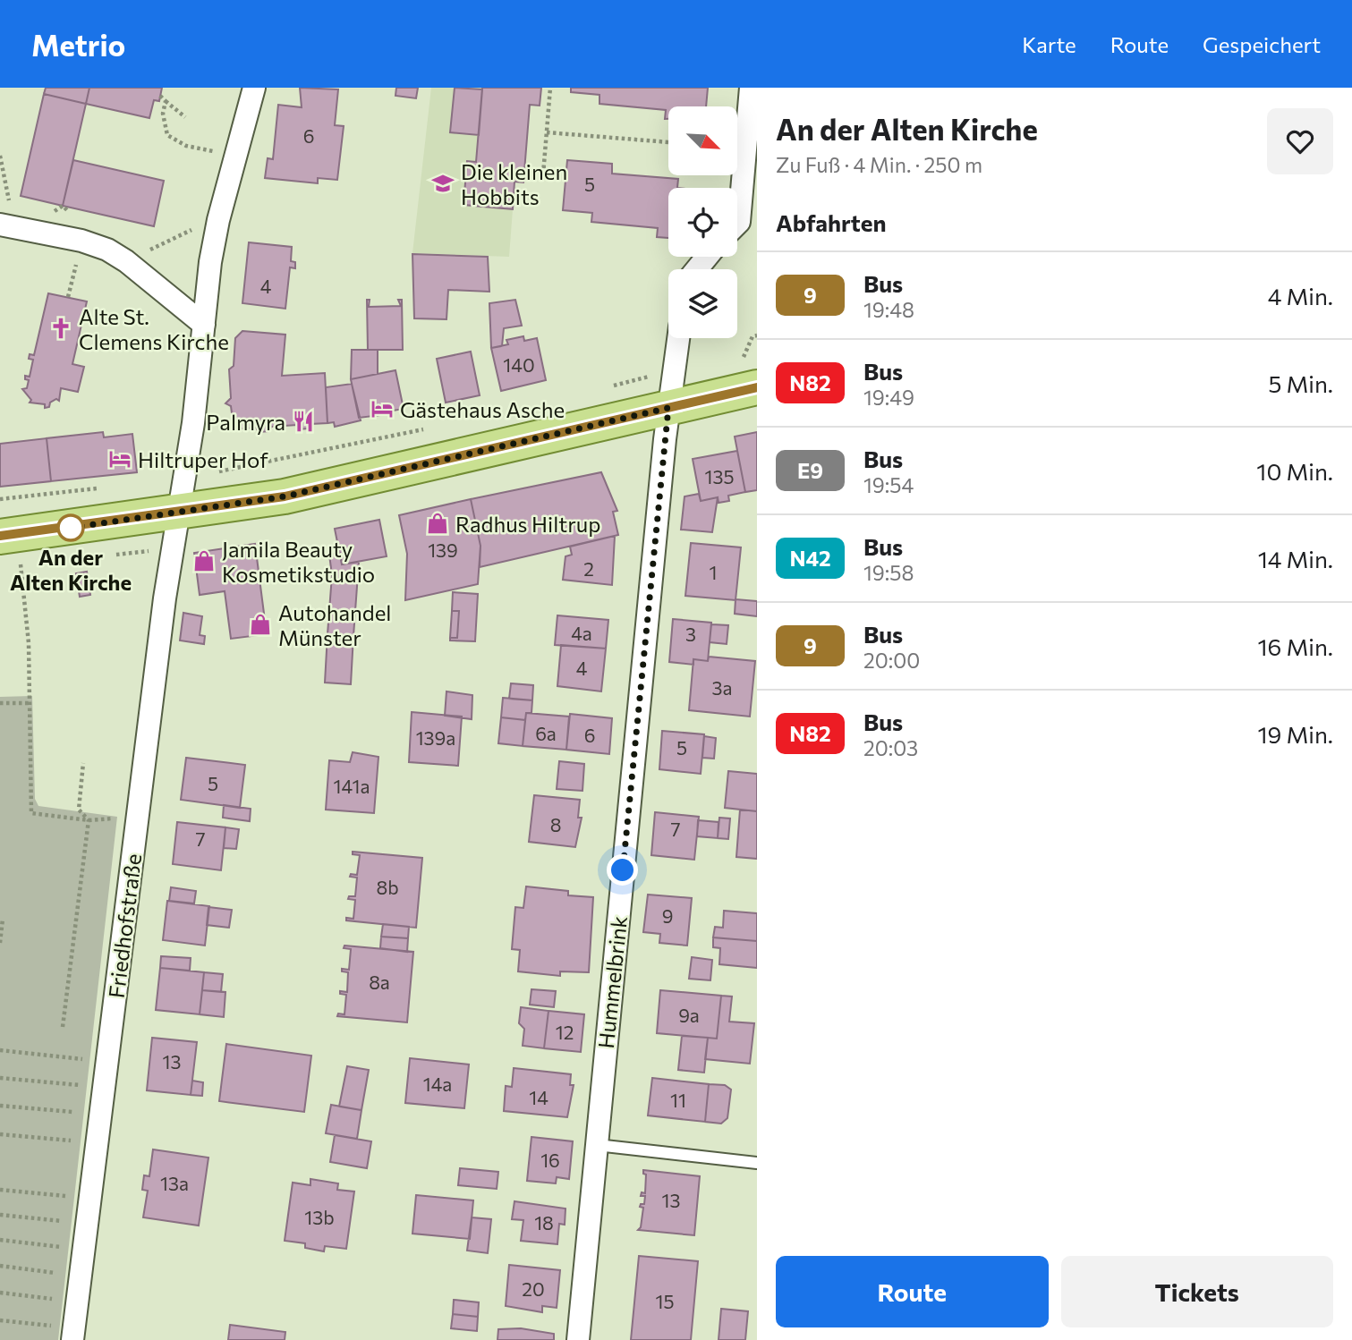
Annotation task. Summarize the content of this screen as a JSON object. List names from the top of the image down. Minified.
{"streets":{"street":["Friedhofstraße","Hummelbrink"]},"places":{"school or university":["Die kleinen Hobbits"],"church":["Alte St. Clemens Kirche"],"hotel":["Gästehaus Asche","Hiltruper Hof"],"restaurant":["Palmyra"],"shop":["Radhus Hiltrup","Jamila Beauty Kosmetikstudio","Autohandel Münster"],"other":["An der Alten Kirche"]},"lines":["bus line 9"],"house_numbers":["6","5","4","140","135","139","2","1","4a","3","4","3a","6a","6","139a","5","5","141a","8","7","7","8b","9","8a","9a","12","13","14a","14","11","16","13a","13","13b","18","20","15"],"north":"bottom right","page":{"header":"Metrio","nav":["Karte","Route","Gespeichert"],"heading":[["An der Alten Kirche","Zu Fuß · 4 Min. · 250 m"],"Abfahrten"],"list":[{"mark":"9","name":"Bus","note":"19:48","value":"4 Min."},{"mark":"N82","name":"Bus","note":"19:49","value":"5 Min."},{"mark":"E9","name":"Bus","note":"19:54","value":"10 Min."},{"mark":"N42","name":"Bus","note":"19:58","value":"14 Min."},{"mark":"9","name":"Bus","note":"20:00","value":"16 Min."},{"mark":"N82","name":"Bus","note":"20:03","value":"19 Min."}],"buttons":["Route","Tickets"]}}
